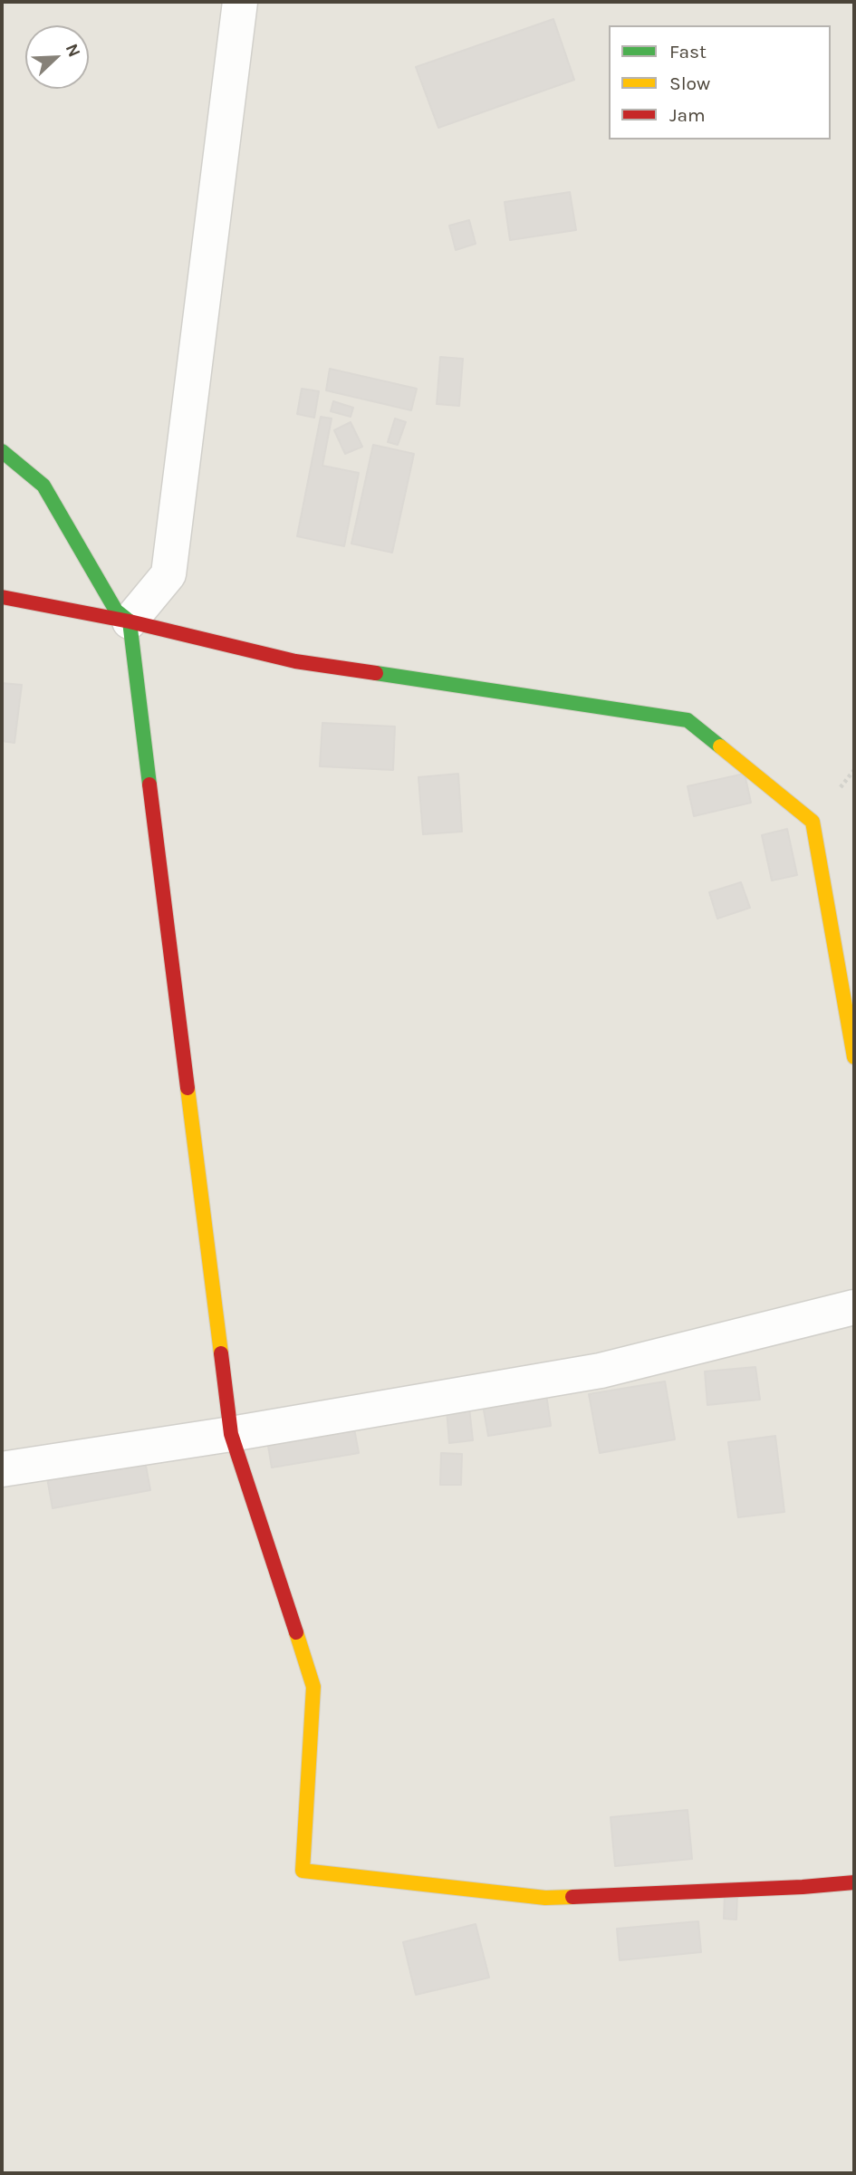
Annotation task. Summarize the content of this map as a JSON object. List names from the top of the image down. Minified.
{"legend":["Fast","Slow","Jam"],"north":"top right"}
